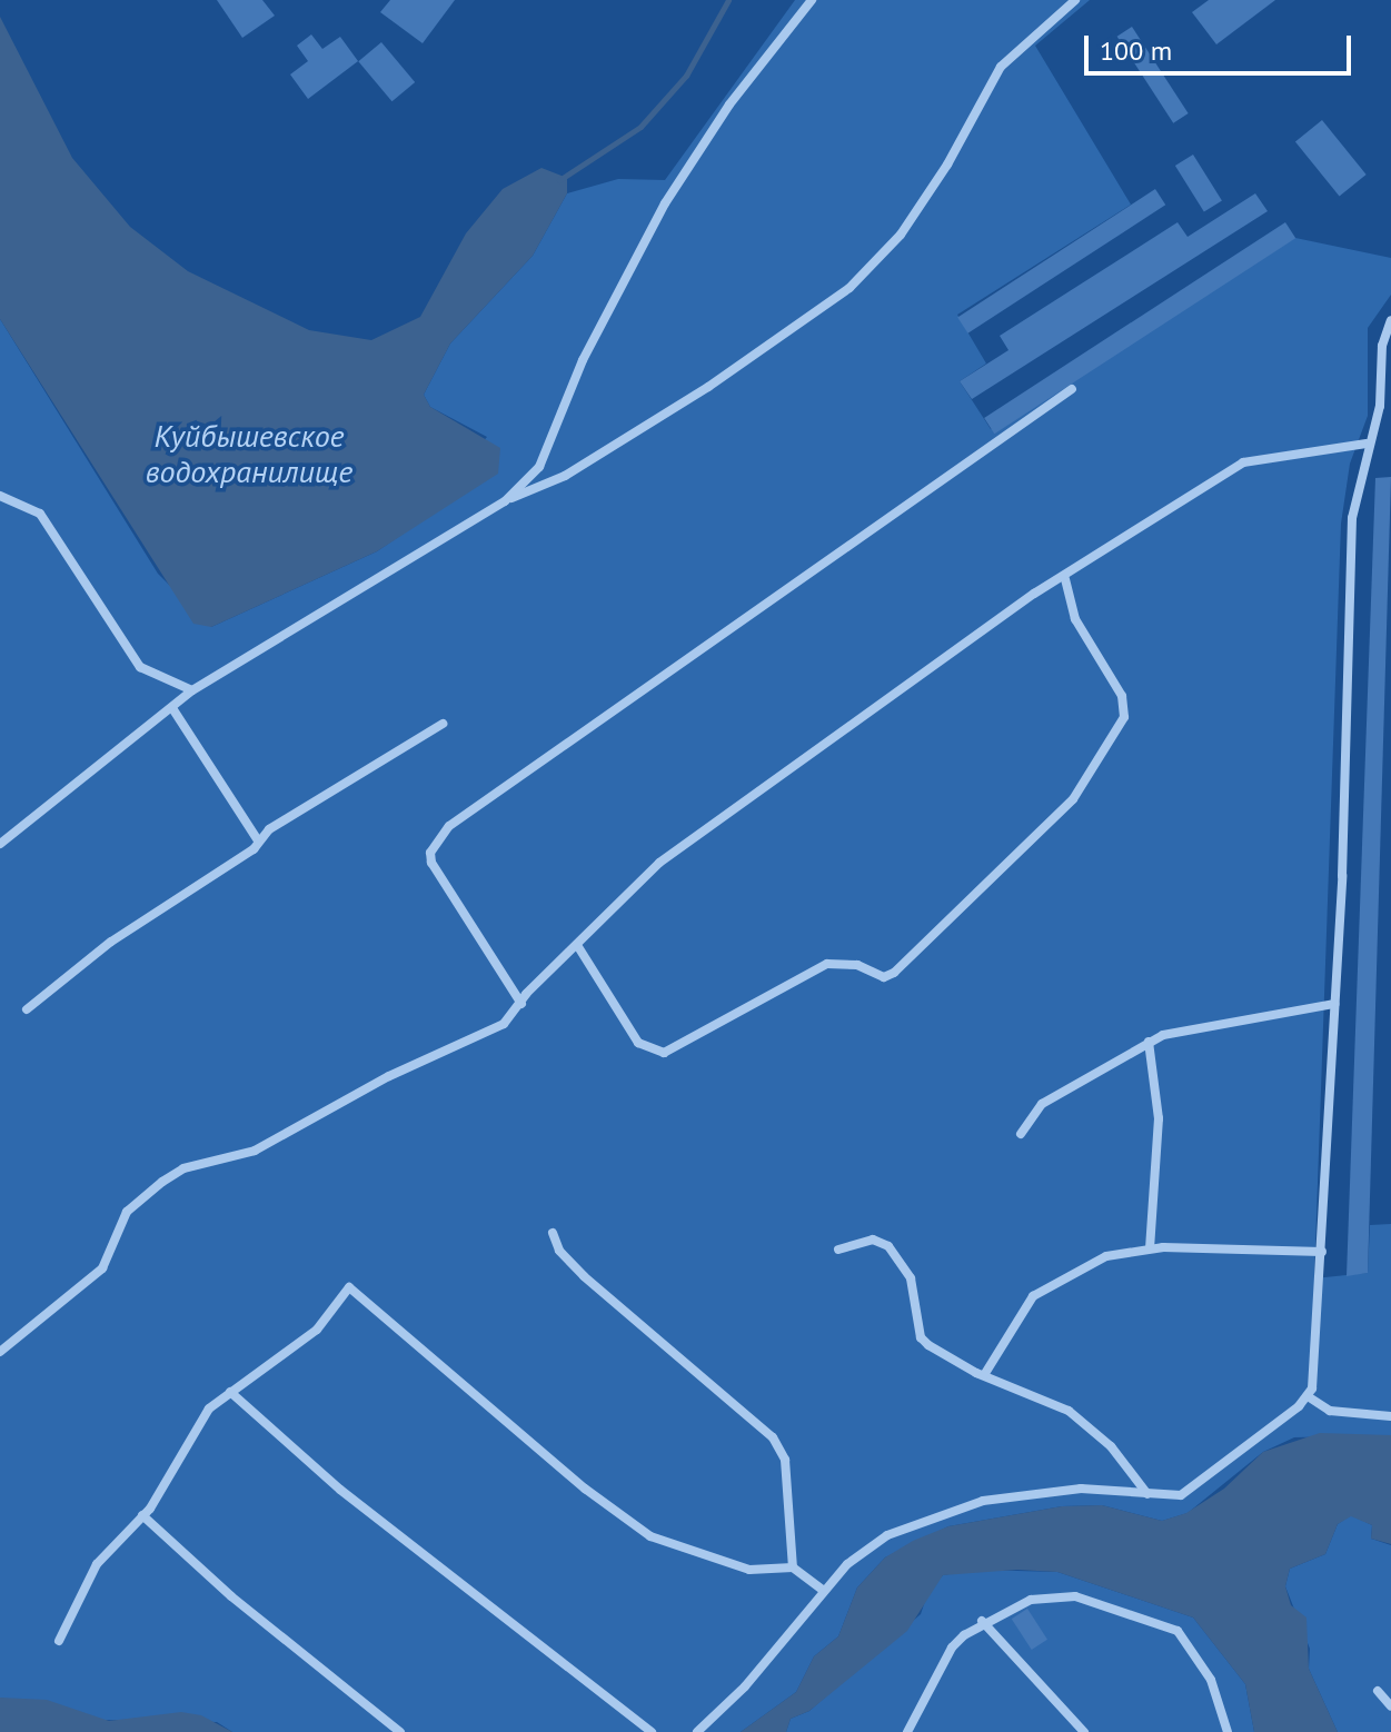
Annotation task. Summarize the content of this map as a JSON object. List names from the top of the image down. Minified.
{"water":["Куйбышевское водохранилище"],"scale_bar":"100 m"}
